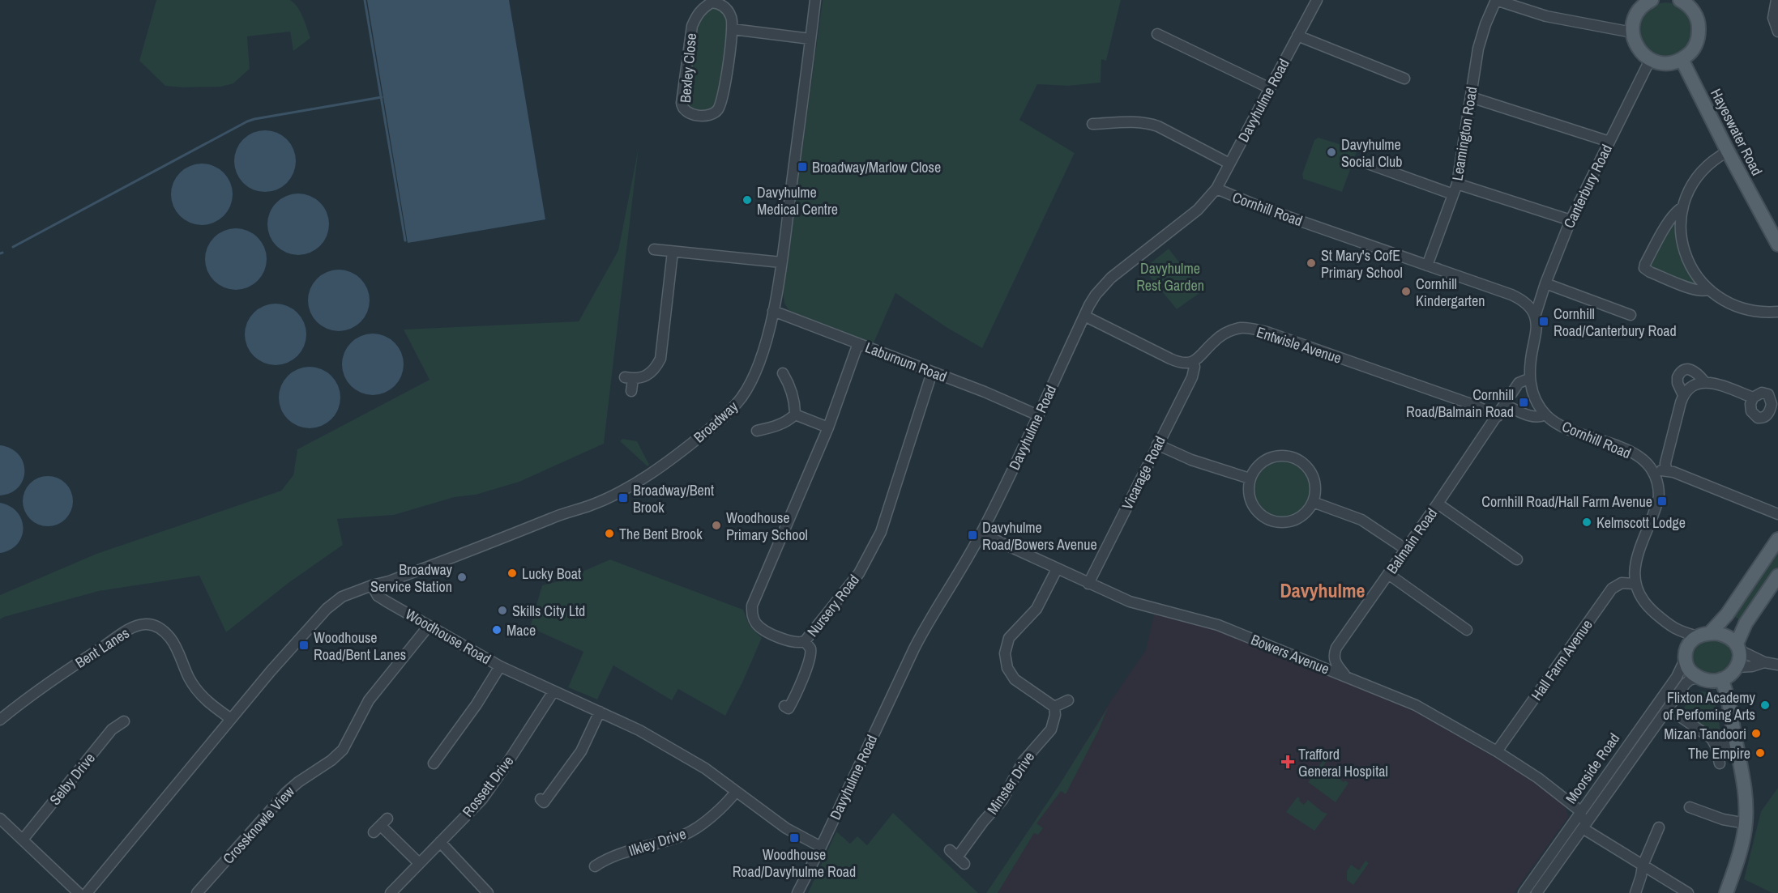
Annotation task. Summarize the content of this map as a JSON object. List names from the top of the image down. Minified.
{"streets":{"main road":["Hayeswater Road"],"street":["Bexley Close","Davyhulme Road","Leamington Road","Canterbury Road","Cornhill Road","Entwisle Avenue","Laburnum Road","Broadway","Vicarage Road","Balmain Road","Nursery Road","Woodhouse Road","Bent Lanes","Bowers Avenue","Hall Farm Avenue","Moorside Road","Selby Drive","Minster Drive","Rossett Drive","Crossknowle View","Ilkley Drive"]},"crossings":[["Davyhulme Road","Cornhill Road"],["Davyhulme Road","Laburnum Road"],["Davyhulme Road","Woodhouse Road"],["Davyhulme Road","Bowers Avenue"],["Leamington Road","Cornhill Road"],["Canterbury Road","Cornhill Road"],["Cornhill Road","Balmain Road"],["Entwisle Avenue","Vicarage Road"],["Entwisle Avenue","Balmain Road"],["Laburnum Road","Broadway"],["Laburnum Road","Nursery Road"],["Broadway","Woodhouse Road"],["Vicarage Road","Bowers Avenue"],["Balmain Road","Bowers Avenue"],["Woodhouse Road","Rossett Drive"],["Woodhouse Road","Crossknowle View"],["Woodhouse Road","Ilkley Drive"],["Bowers Avenue","Hall Farm Avenue"],["Bowers Avenue","Moorside Road"]],"districts":["Davyhulme"],"parks":["Davyhulme Rest Garden"],"places":{"other":["Davyhulme Social Club","Davyhulme Medical Centre","St Mary's CofE Primary School","Cornhill Kindergarten","Kelmscott Lodge","Woodhouse Primary School","The Bent Brook","Lucky Boat","Broadway Service Station","Skills City Ltd","Mace","Flixton Academy of Perfoming Arts","Mizan Tandoori","The Empire"],"transit":["Broadway/Marlow Close","Cornhill Road/Canterbury Road","Cornhill Road/Balmain Road","Broadway/Bent Brook","Cornhill Road/Hall Farm Avenue","Davyhulme Road/Bowers Avenue","Woodhouse Road/Bent Lanes","Woodhouse Road/Davyhulme Road"],"health":["Trafford General Hospital"]}}
